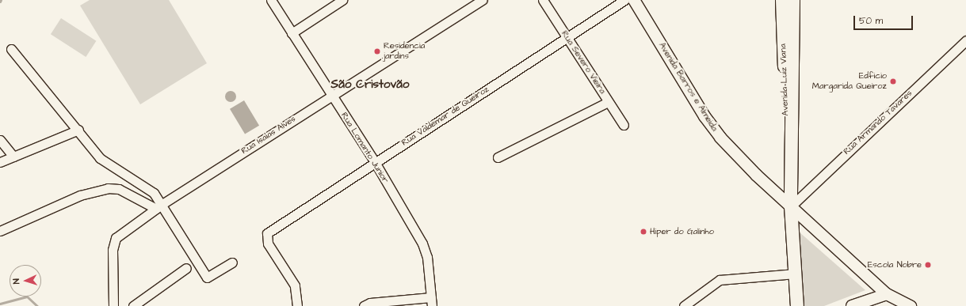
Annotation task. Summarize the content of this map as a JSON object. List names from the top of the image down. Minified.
{"streets":{"main road":["Avenida Luiz Viana"],"street":["Rua Severo Vieira","Avenida Barros e Almeida","Rua Valdemar de Queiroz","Rua Armando Tavares","Rua Isaias Alves","Rua Lomanto Junior"]},"crossings":[["Rua Severo Vieira","Rua Valdemar de Queiroz"],["Avenida Luiz Viana","Avenida Barros e Almeida"],["Avenida Luiz Viana","Rua Armando Tavares"],["Avenida Barros e Almeida","Rua Armando Tavares"],["Rua Valdemar de Queiroz","Rua Lomanto Junior"],["Rua Isaias Alves","Rua Lomanto Junior"]],"districts":["São Cristovão"],"places":["Residencia jardins","Edficio Margarida Queiroz","Hiper do Galinho","Escola Nobre"],"scale_bar":"50 m","north":"left"}
